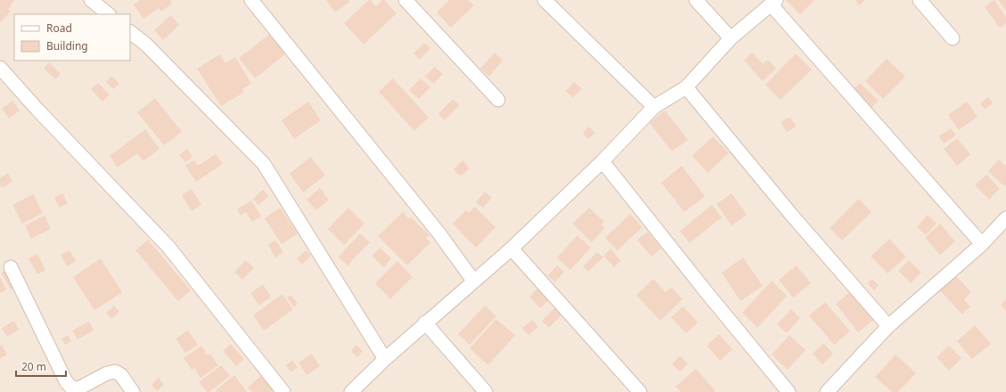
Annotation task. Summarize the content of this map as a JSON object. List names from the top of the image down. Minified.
{"legend":["Road","Building"],"scale_bar":"20 m"}
